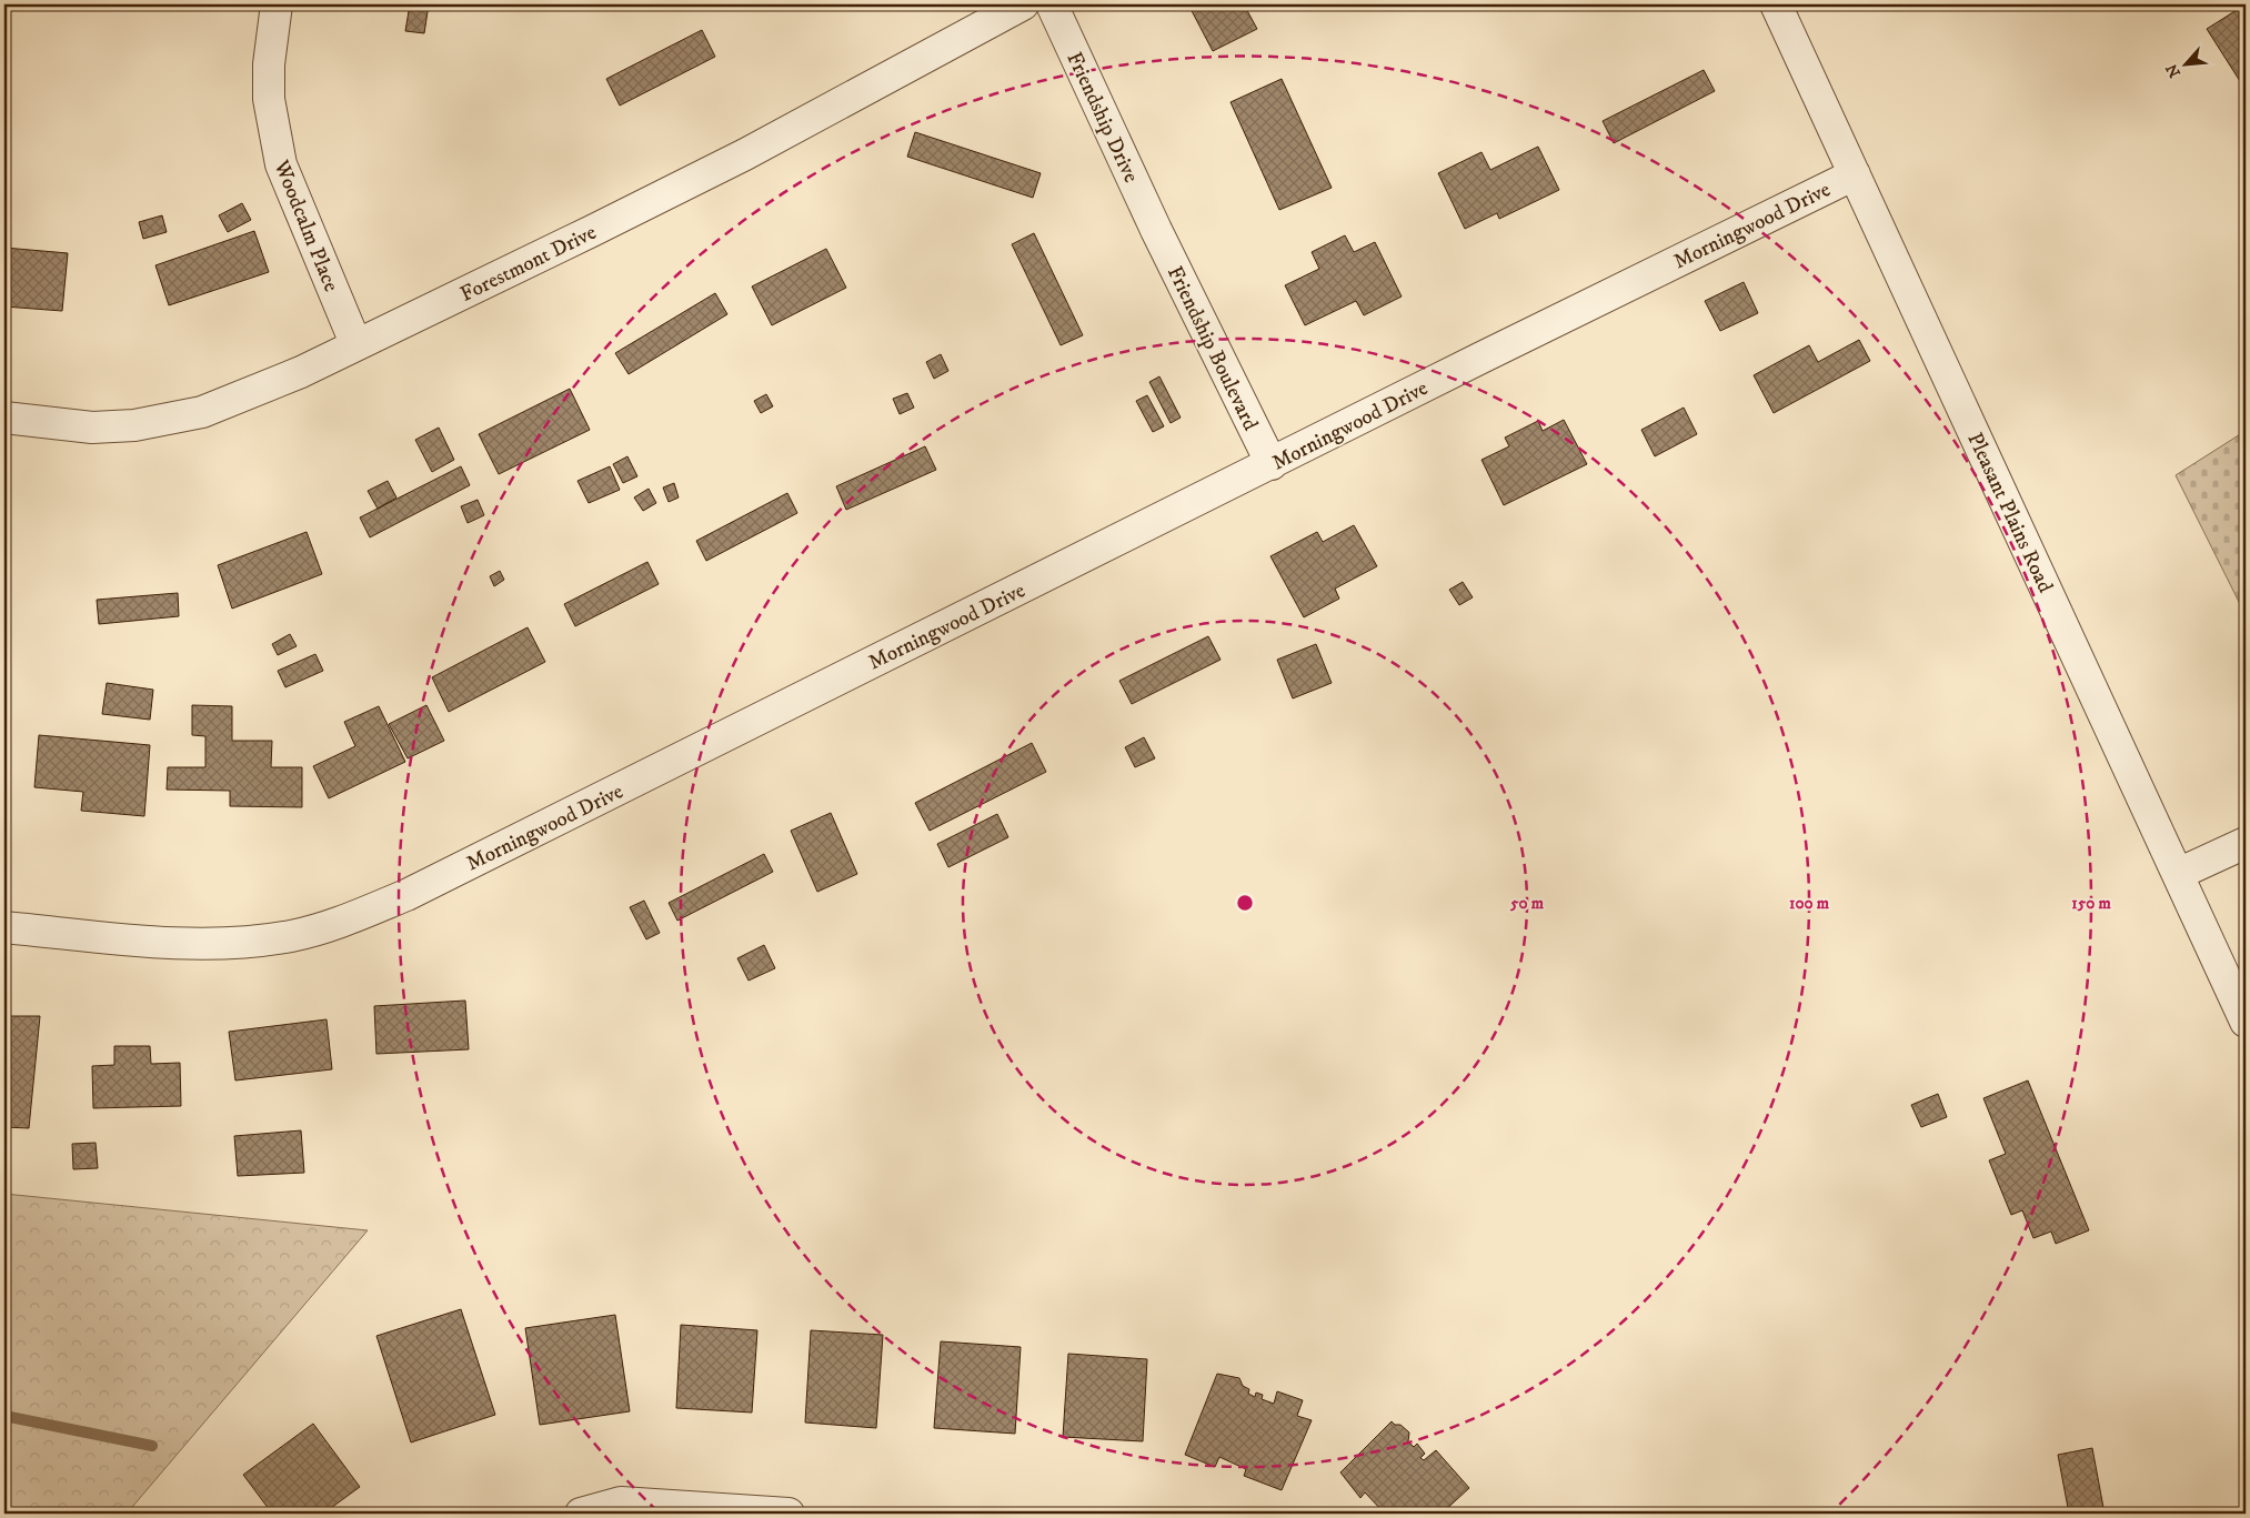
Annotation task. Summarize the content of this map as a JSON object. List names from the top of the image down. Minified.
{"streets":{"street":["Friendship Drive","Morningwood Drive","Woodcalm Place","Forestmont Drive","Friendship Boulevard","Pleasant Plains Road"]},"crossings":[["Friendship Drive","Friendship Boulevard"],["Morningwood Drive","Friendship Boulevard"],["Morningwood Drive","Pleasant Plains Road"],["Woodcalm Place","Forestmont Drive"]],"north":"bottom left","rings":["50 m","100 m","150 m"]}
